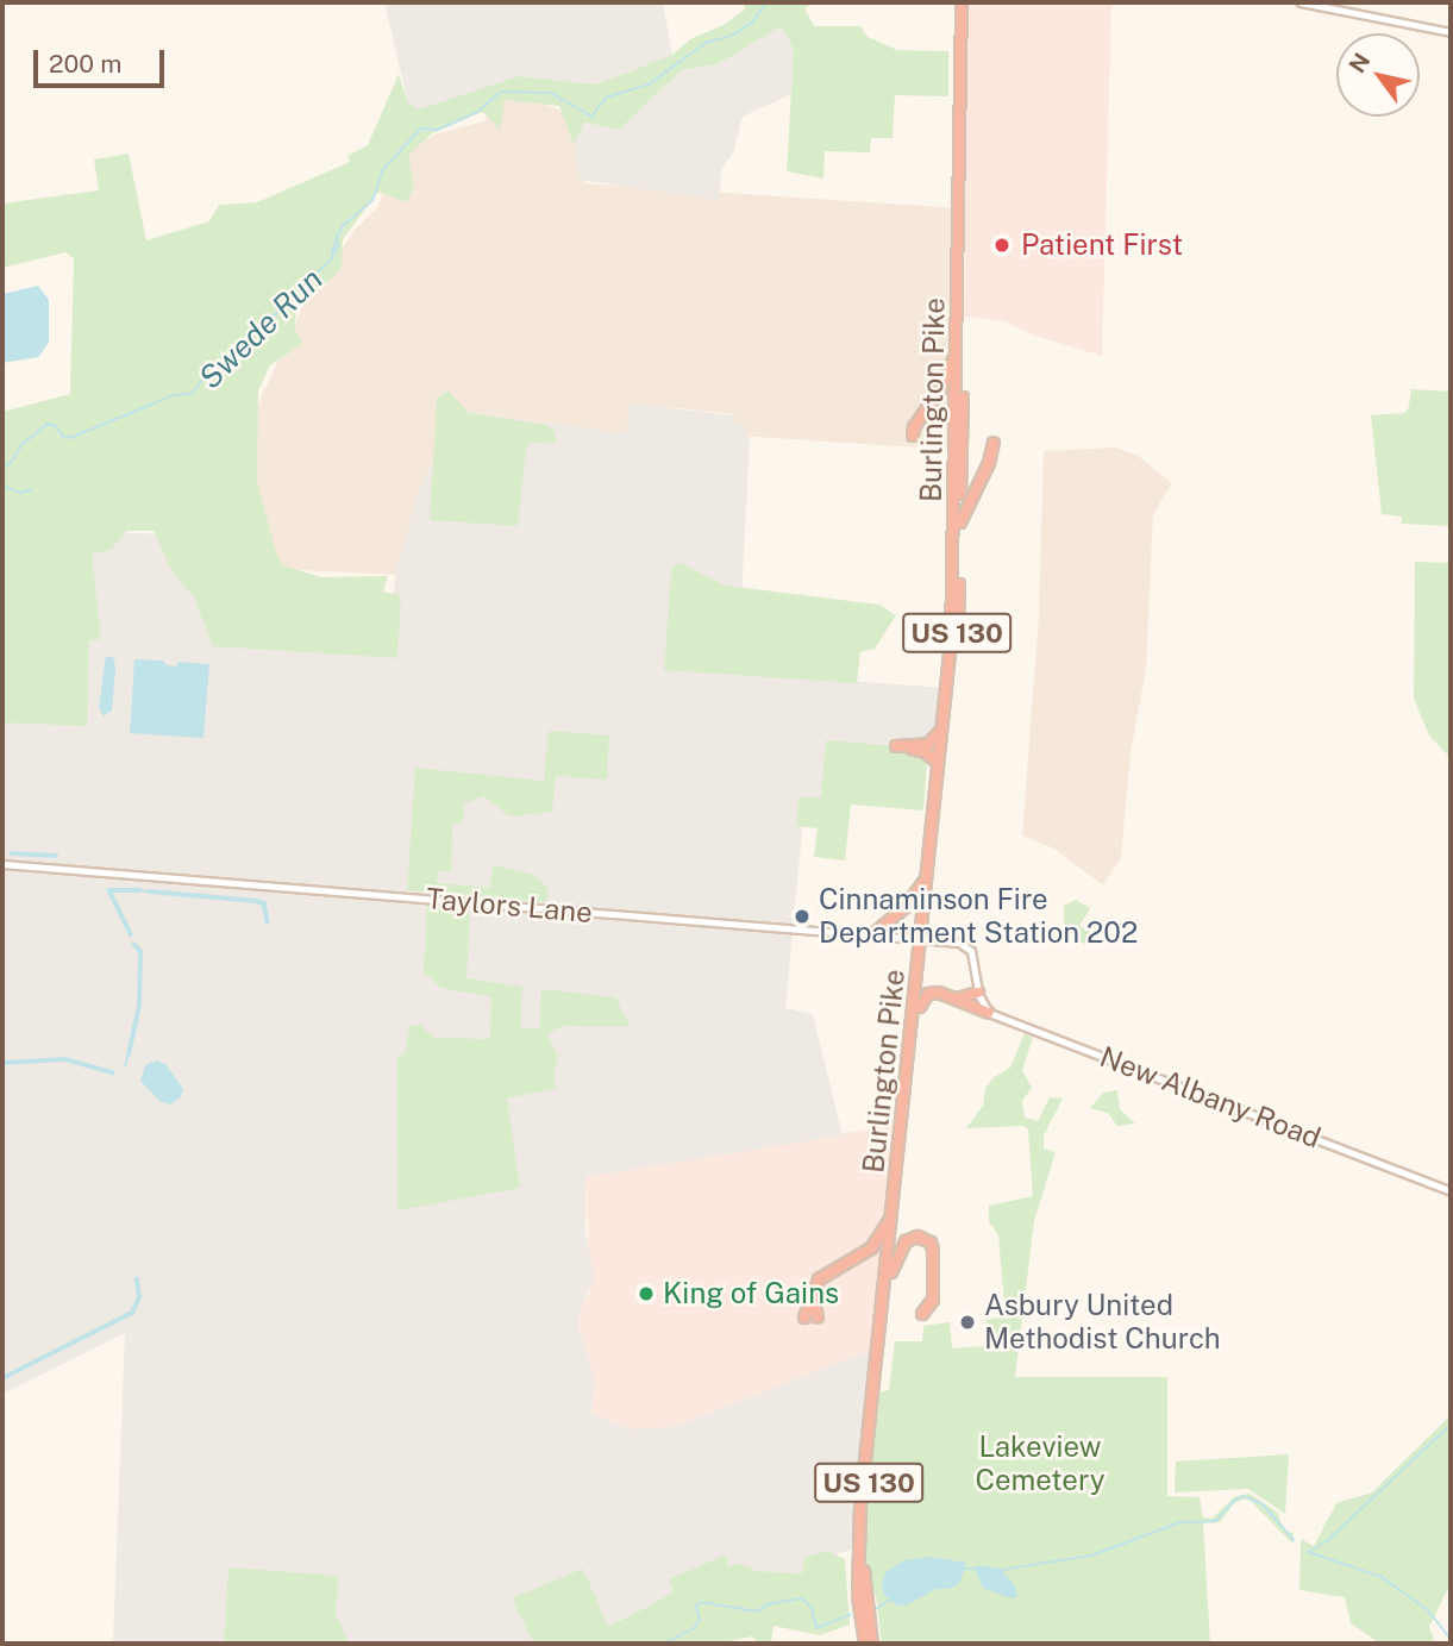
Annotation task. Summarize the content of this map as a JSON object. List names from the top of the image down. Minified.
{"streets":{"highway":["Burlington Pike","US 130"],"street":["Taylors Lane","New Albany Road"]},"crossings":[["Burlington Pike","Taylors Lane"]],"water":["Swede Run"],"parks":["Lakeview Cemetery"],"places":["Patient First","Cinnaminson Fire Department Station 202","King of Gains","Asbury United Methodist Church"],"scale_bar":"200 m","north":"top left"}
